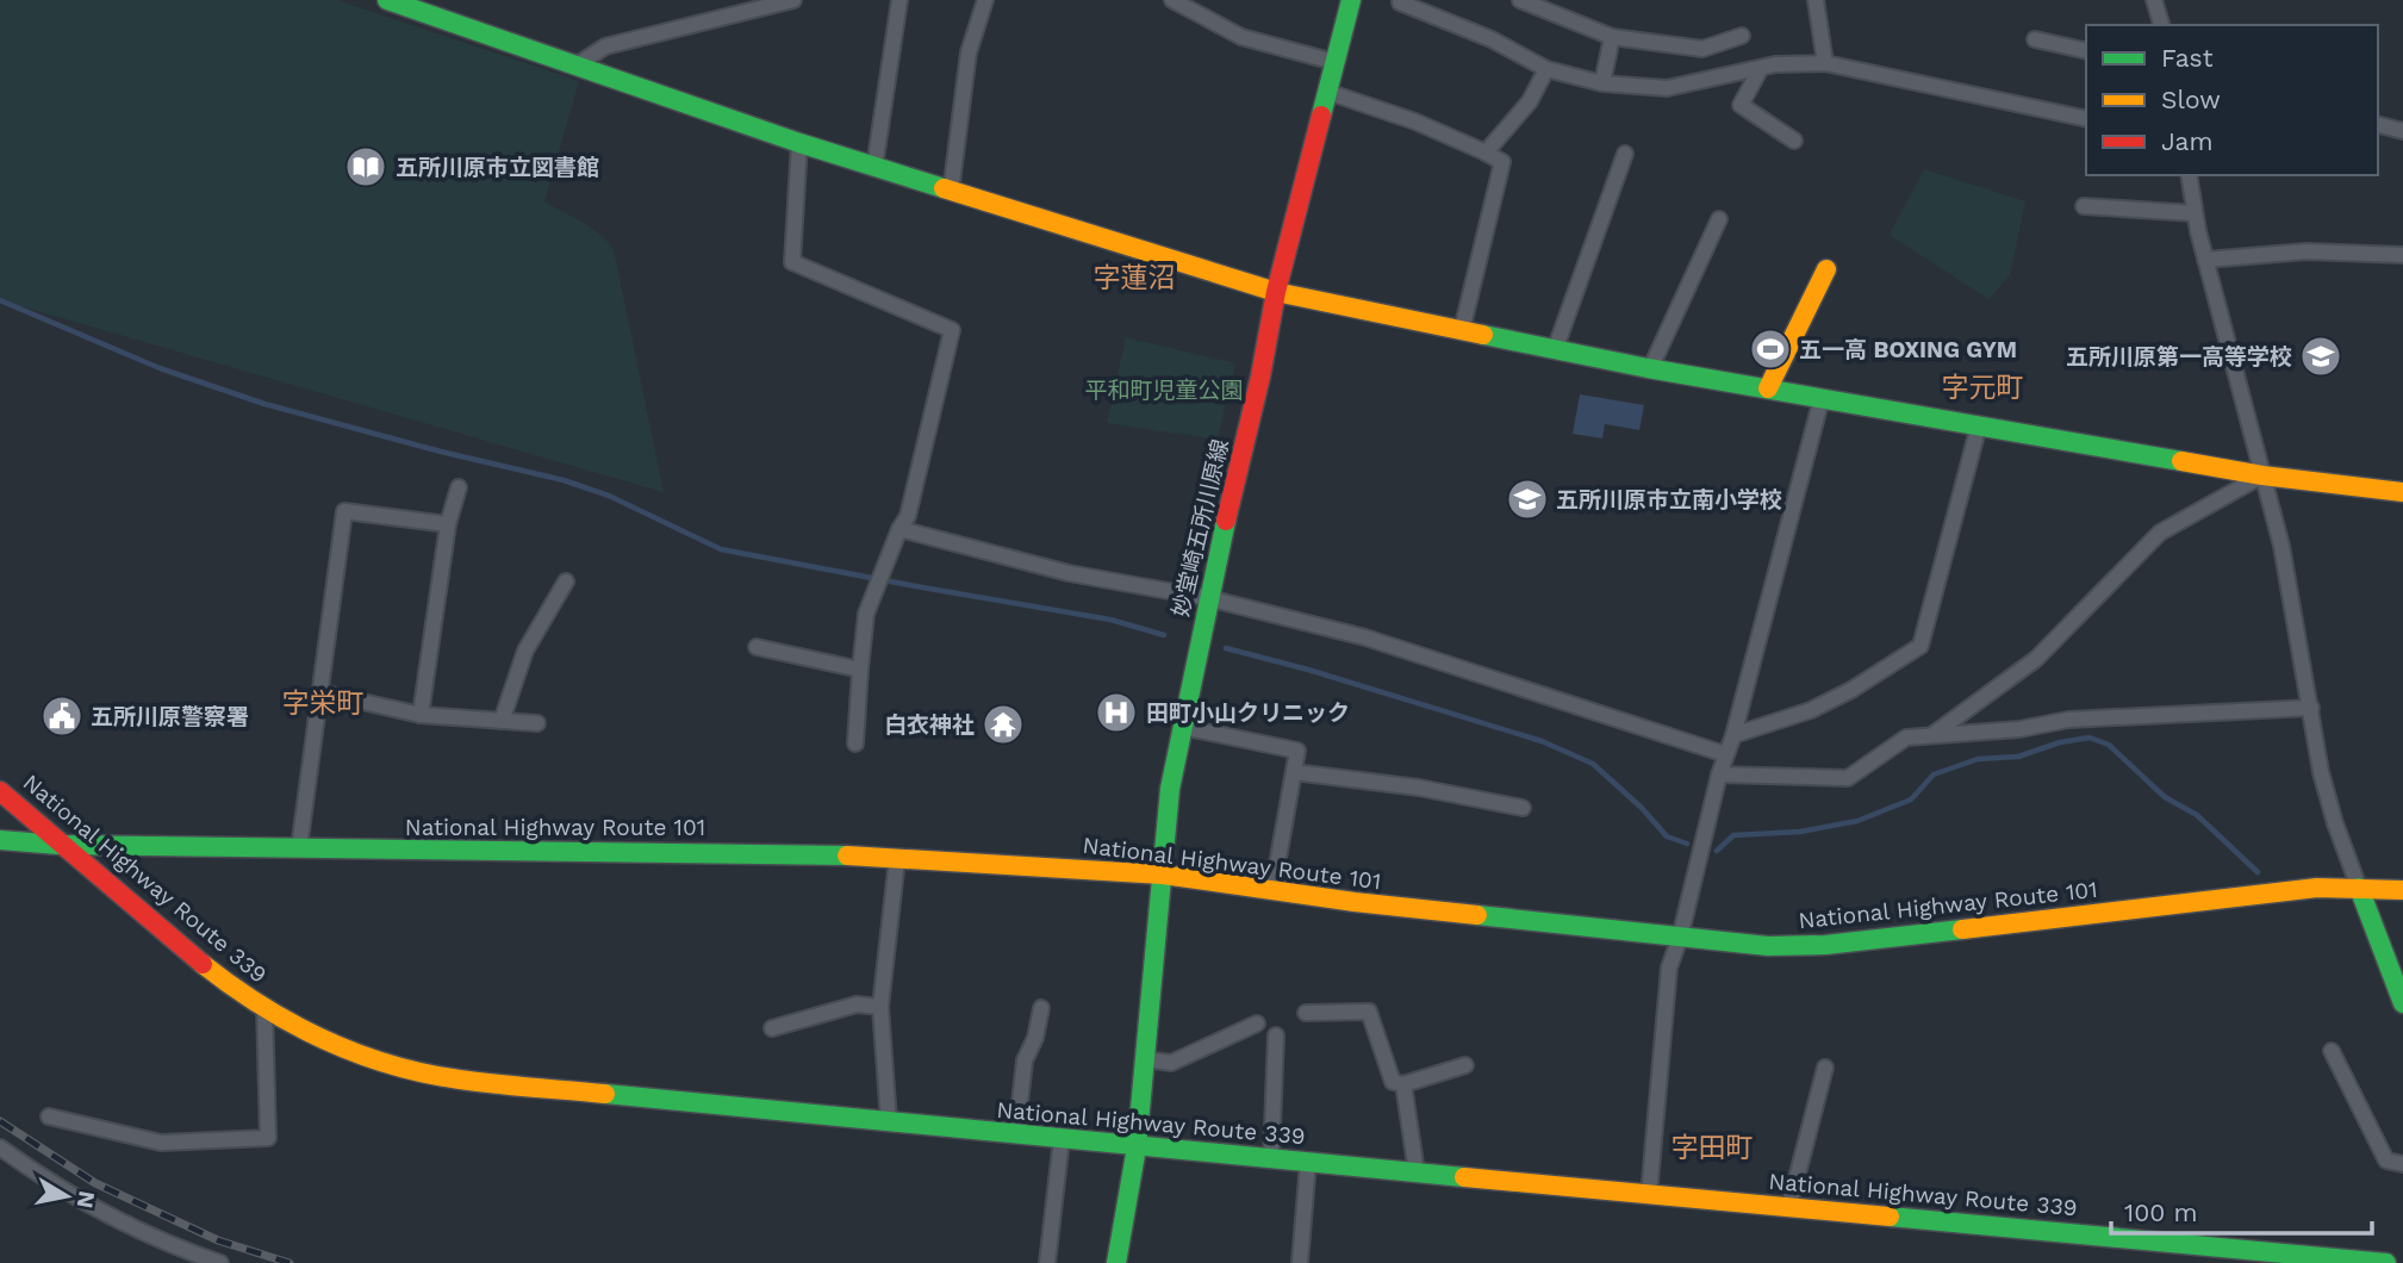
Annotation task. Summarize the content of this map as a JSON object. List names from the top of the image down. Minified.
{"streets":{"main road":["妙堂崎五所川原線","National Highway Route 101","National Highway Route 339"]},"crossings":[["妙堂崎五所川原線","National Highway Route 101"],["妙堂崎五所川原線","National Highway Route 339"],["National Highway Route 101","National Highway Route 339"]],"districts":["字蓮沼","字元町","字栄町","字田町"],"parks":["平和町児童公園"],"places":{"library":["五所川原市立図書館"],"sports":["五一高 BOXING GYM"],"school or university":["五所川原第一高等学校","五所川原市立南小学校"],"hospital":["田町小山クリニック"],"public building":["五所川原警察署"],"temple":["白衣神社"]},"legend":["Fast","Slow","Jam"],"scale_bar":"100 m","north":"right"}
